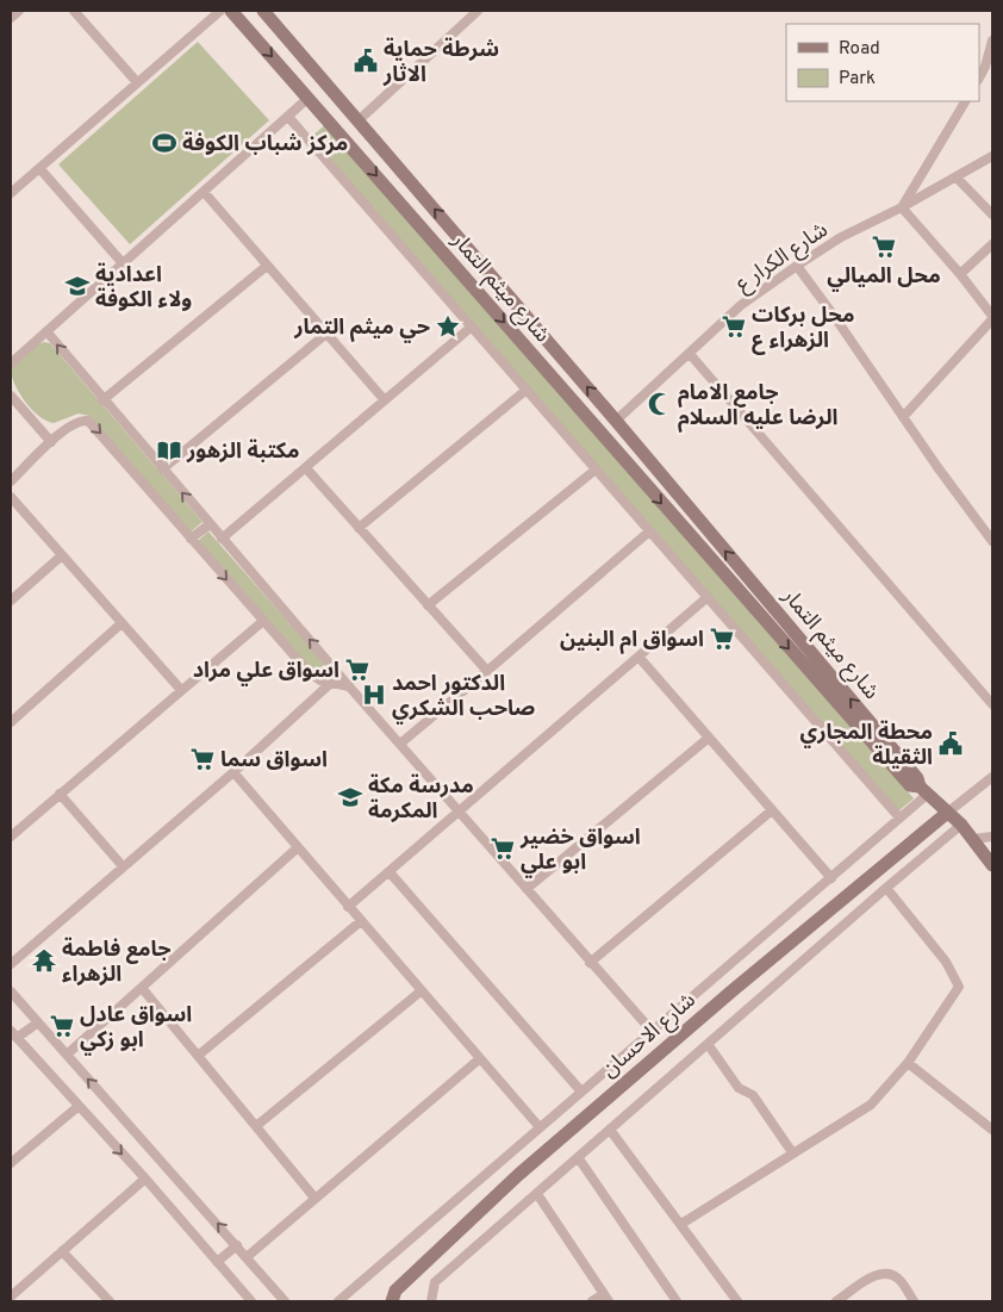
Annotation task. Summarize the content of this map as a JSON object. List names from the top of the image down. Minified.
{"streets":{"street":["شارع الكرار ع","شارع ميثم التمار","شارع الاحسان"]},"crossings":[["شارع الكرار ع","شارع ميثم التمار"]],"places":{"public building":["شرطة حماية الاثار","محطة المجاري الثقيلة"],"sports":["مركز شباب الكوفة"],"supermarket":["محل الميالي","محل بركات الزهراء ع","اسواق ام البنين","اسواق علي مراد","اسواق سما","اسواق خضير ابو علي","اسواق عادل ابو زكي"],"school or university":["اعدادية ولاء الكوفة","مدرسة مكة المكرمة"],"place":["حي ميثم التمار"],"mosque":["جامع الامام الرضا عليه السلام"],"library":["مكتبة الزهور"],"hospital":["الدكتور احمد صاحب الشكري"],"temple":["جامع فاطمة الزهراء"]},"legend":["Road","Park"]}
